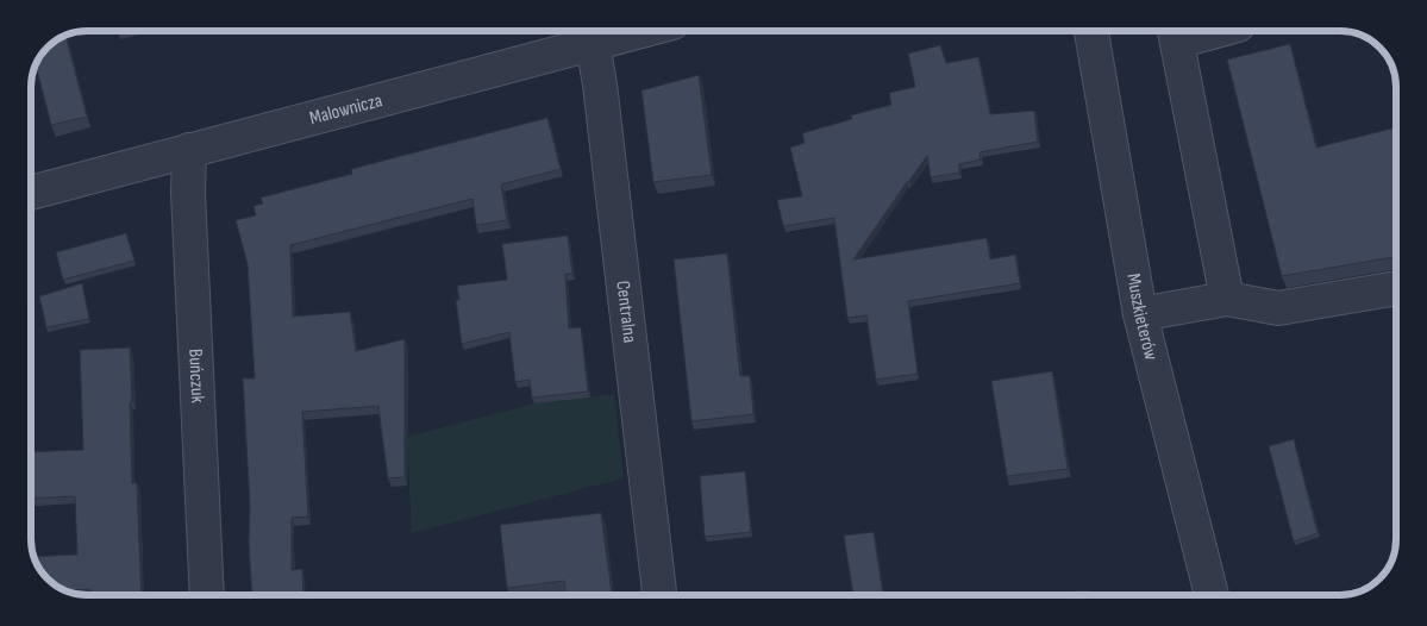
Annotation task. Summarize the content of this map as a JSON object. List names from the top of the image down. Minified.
{"streets":{"street":["Malownicza","Centralna","Muszkieterów","Buńczuk"]},"crossings":[["Malownicza","Centralna"],["Malownicza","Buńczuk"]]}
